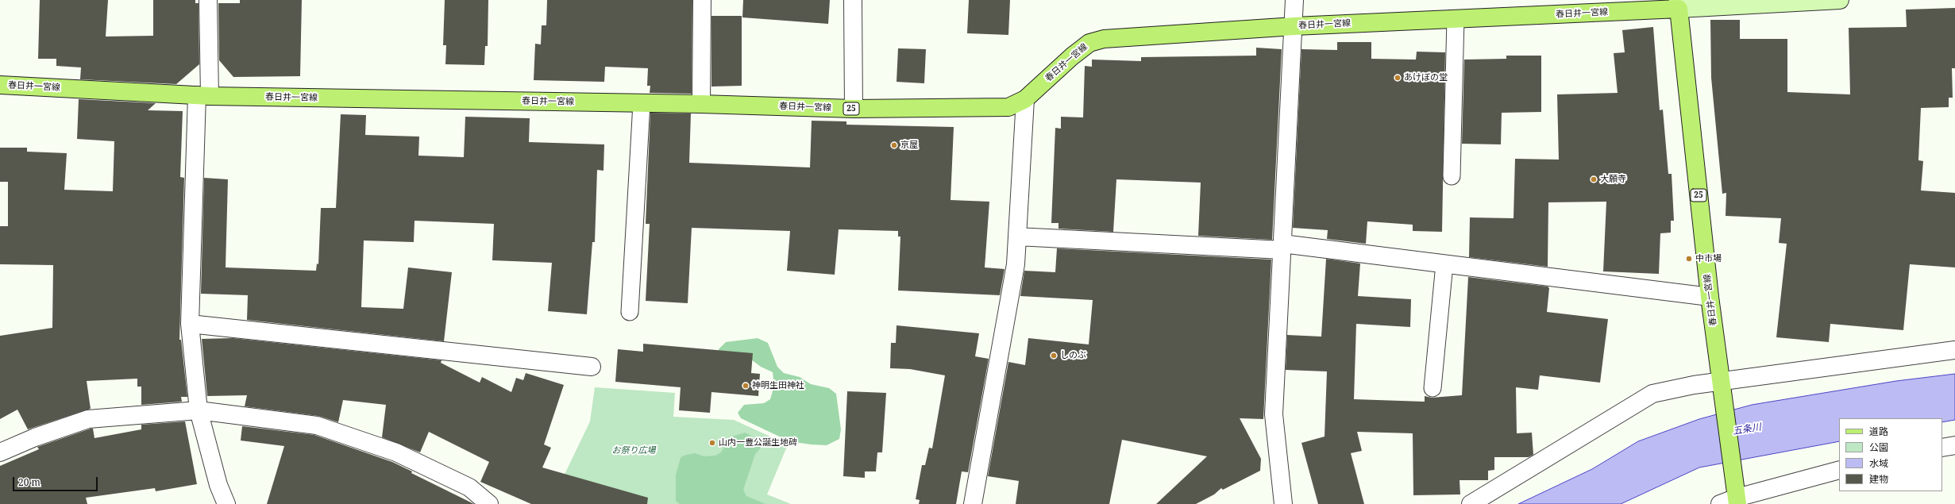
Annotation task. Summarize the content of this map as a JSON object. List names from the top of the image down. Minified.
{"streets":{"main road":["春日井一宮線","25"]},"water":["五条川"],"parks":["お祭り広場"],"places":["あけぼの堂","京屋","大願寺","中市場","しのぶ","神明生田神社","山内一豊公誕生地碑"],"legend":["道路","公園","水域","建物"],"scale_bar":"20 m"}
